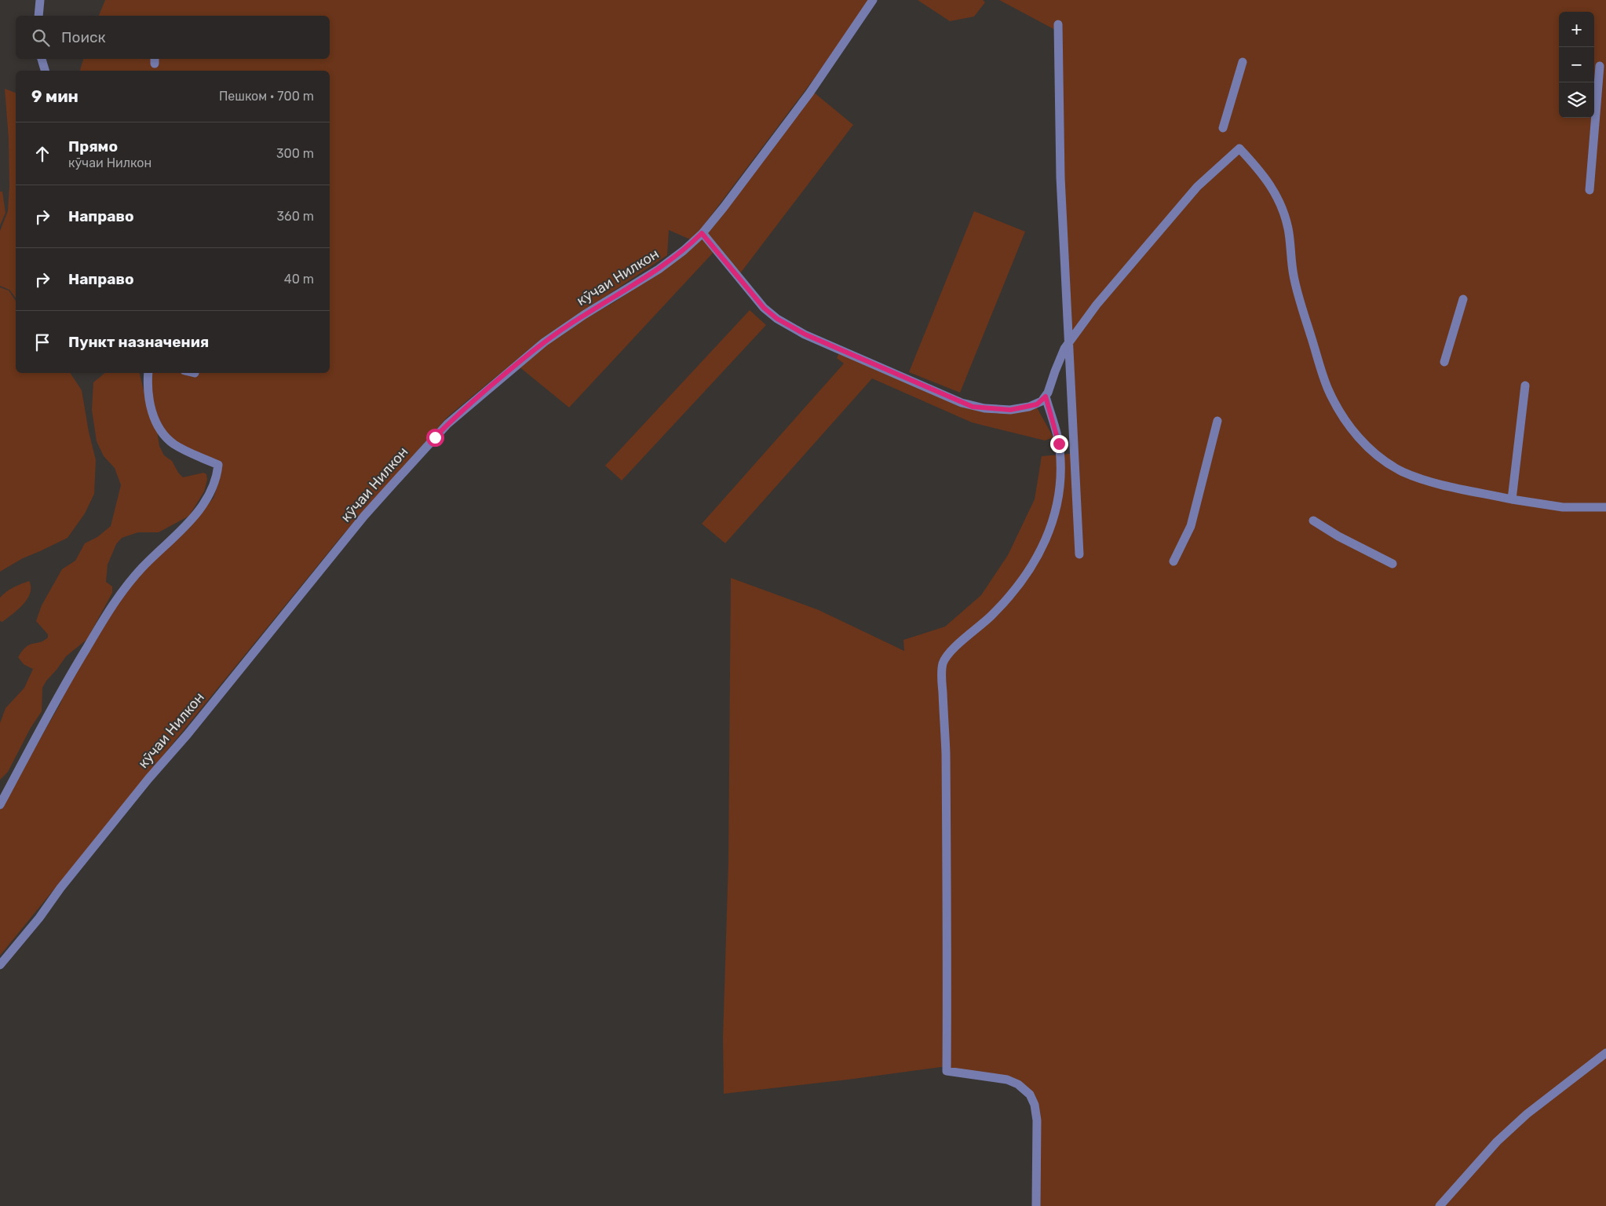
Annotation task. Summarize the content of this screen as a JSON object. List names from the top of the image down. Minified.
{"streets":{"street":["кӯчаи Нилкон"]},"page":{"map_buttons":["+","−"],"search":"Поиск","heading":["9 мин","Пешком · 700 m"],"list":[["Прямо","кӯчаи Нилкон","300 m"],["Направо","360 m"],["Направо","40 m"],"Пункт назначения"]}}
